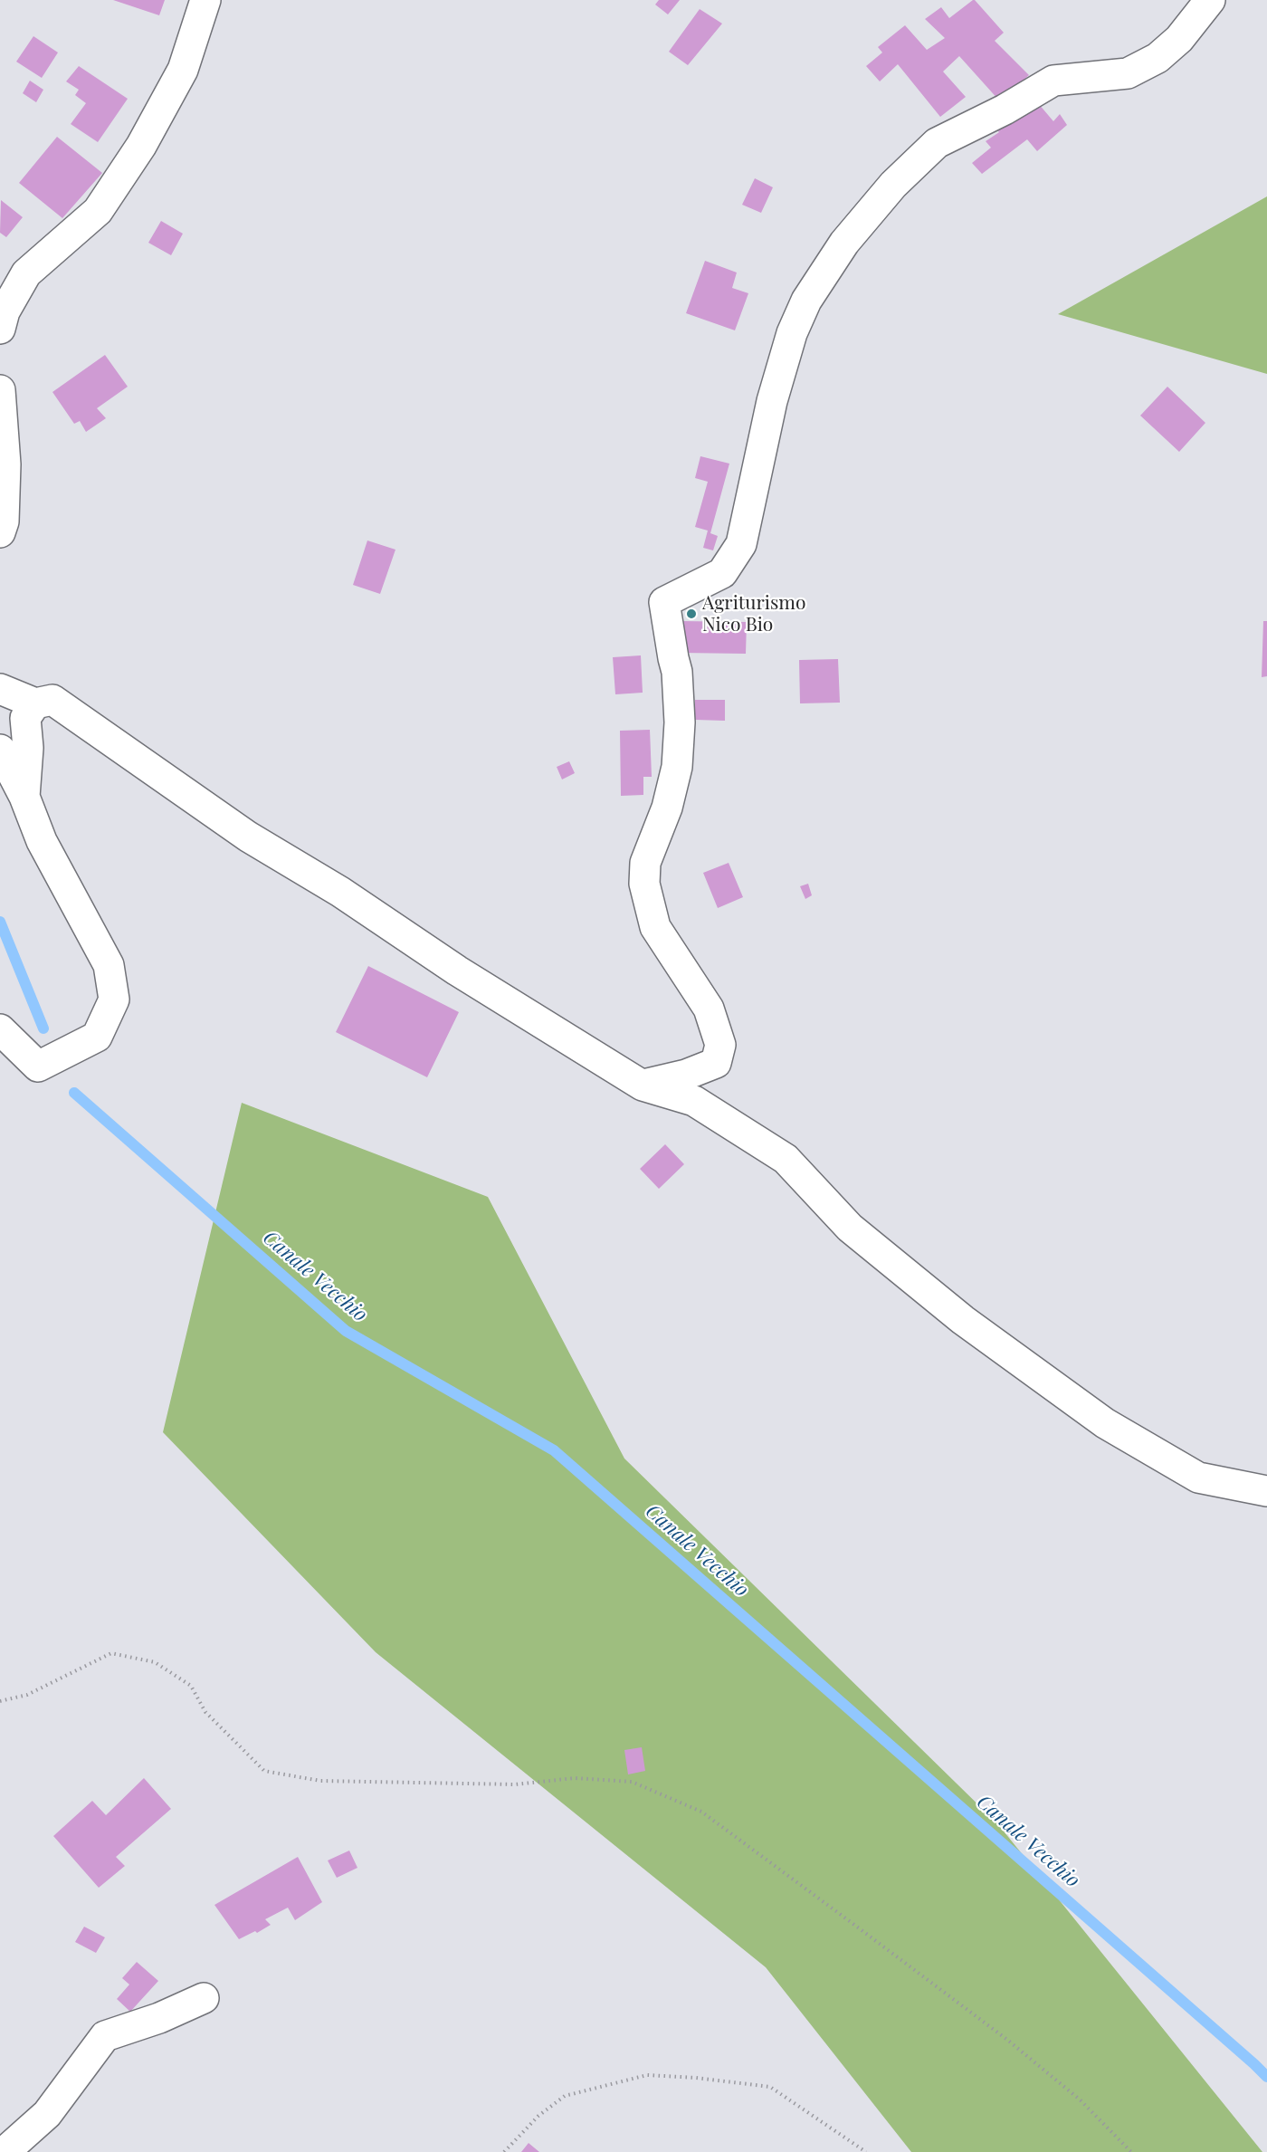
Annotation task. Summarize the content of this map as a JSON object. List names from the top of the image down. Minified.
{"water":["Canale Vecchio"],"places":["Agriturismo Nico Bio"]}
